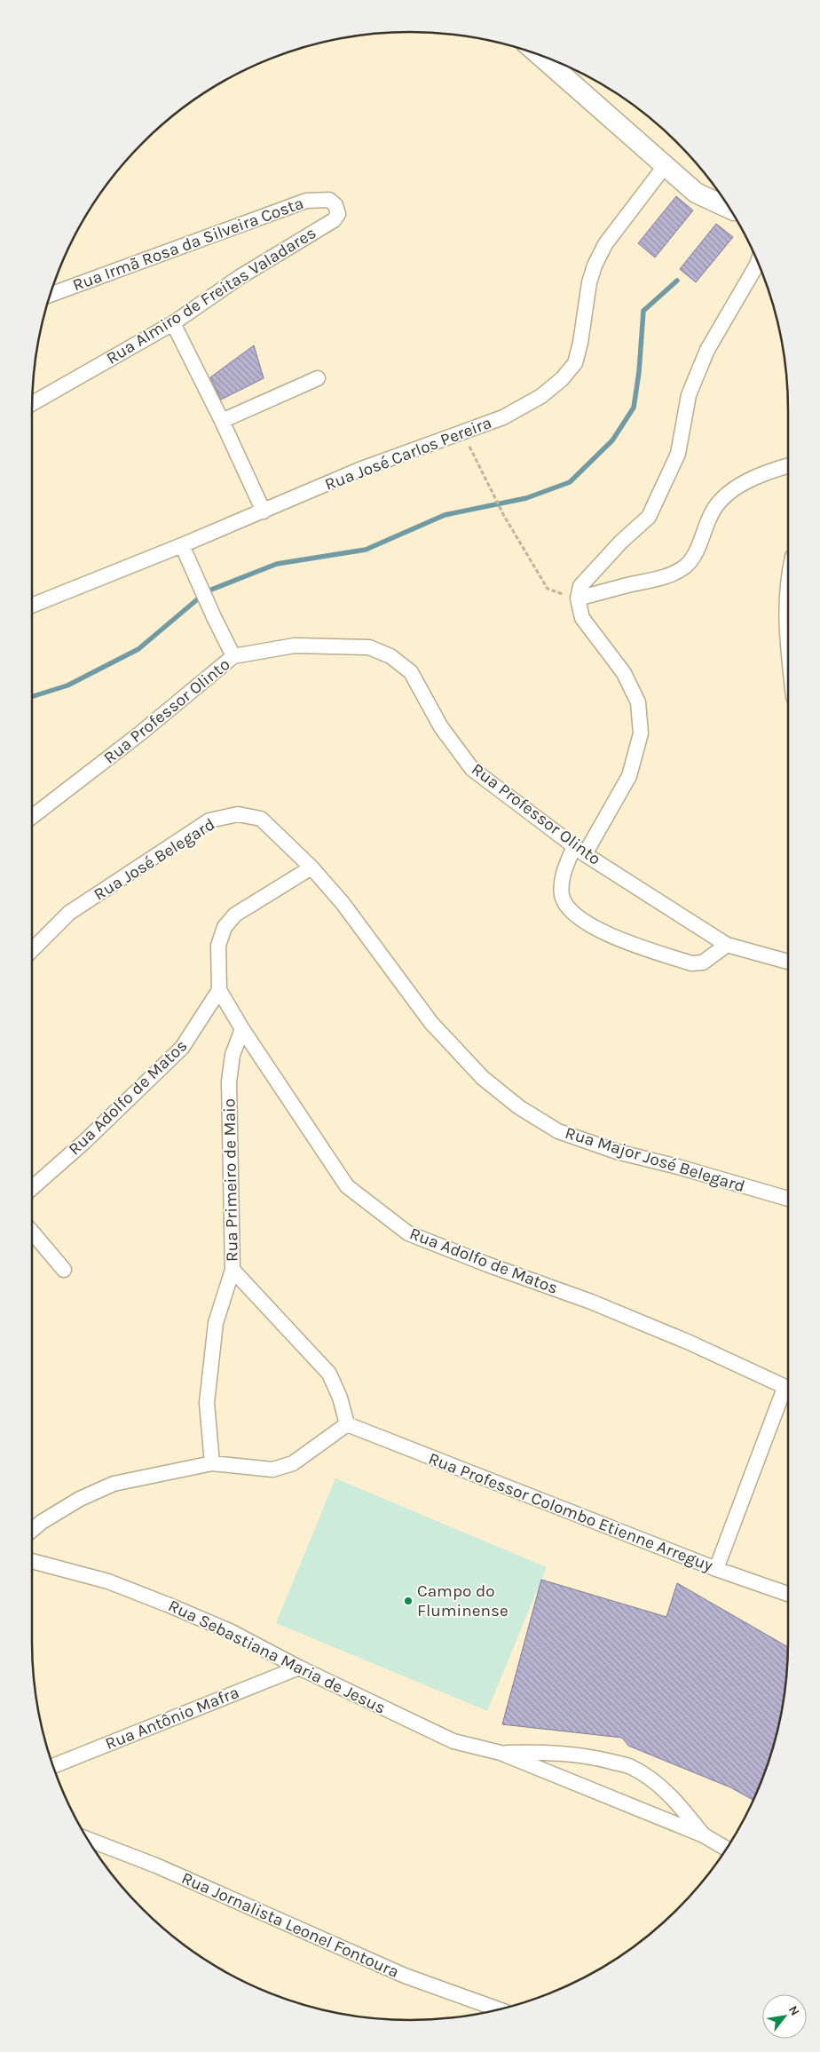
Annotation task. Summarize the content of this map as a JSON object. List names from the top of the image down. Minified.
{"streets":{"street":["Rua Irmã Rosa da Silveira Costa","Rua Almiro de Freitas Valadares","Rua José Carlos Pereira","Rua Professor Olinto","Rua José Belegard","Rua Adolfo de Matos","Rua Major José Belegard","Rua Primeiro de Maio","Rua Professor Colombo Etienne Arreguy","Rua Sebastiana Maria de Jesus","Rua Antônio Mafra","Rua Jornalista Leonel Fontoura"]},"crossings":[["Rua Irmã Rosa da Silveira Costa","Rua Almiro de Freitas Valadares"],["Rua José Belegard","Rua Adolfo de Matos"],["Rua José Belegard","Rua Major José Belegard"],["Rua Adolfo de Matos","Rua Major José Belegard"],["Rua Adolfo de Matos","Rua Primeiro de Maio"],["Rua Sebastiana Maria de Jesus","Rua Antônio Mafra"]],"places":["Campo do Fluminense"],"north":"top right"}
